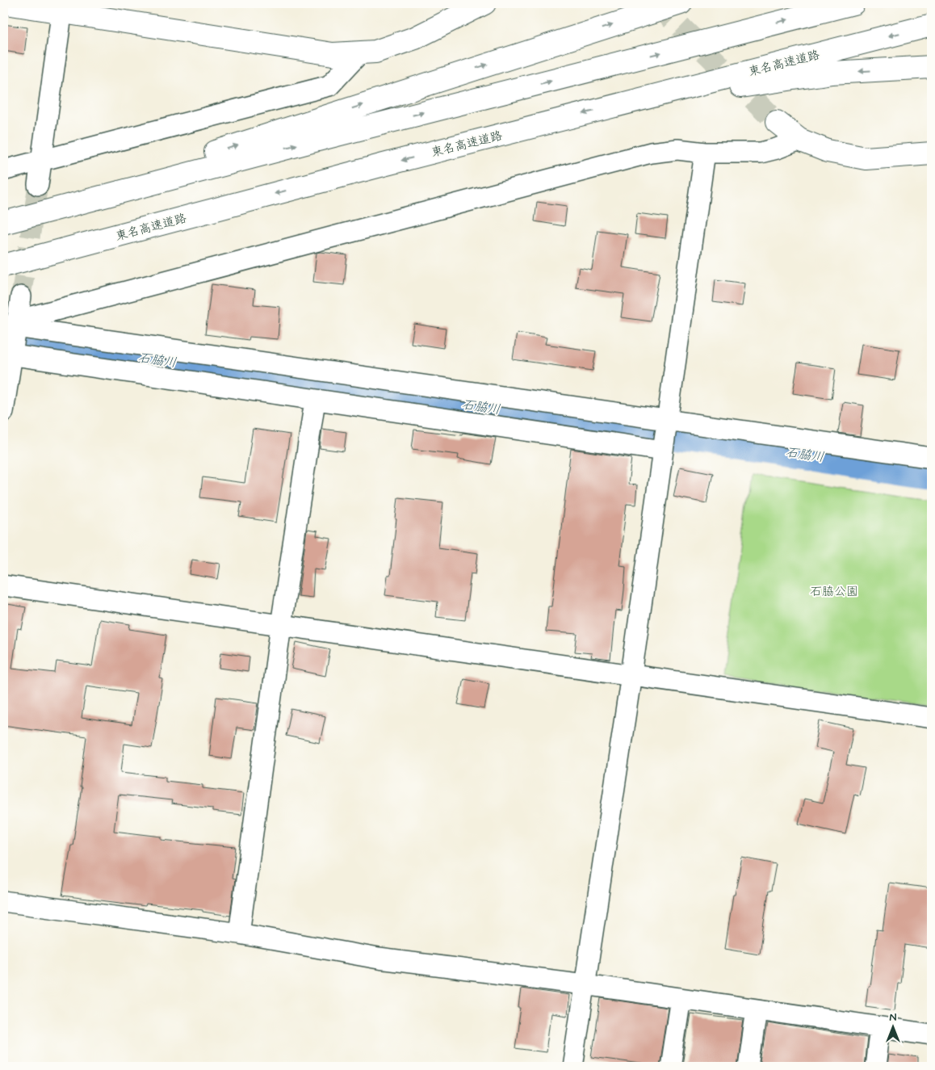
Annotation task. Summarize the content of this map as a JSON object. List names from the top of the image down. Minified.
{"streets":{"main road":["東名高速道路"]},"water":["石脇川"],"parks":["石脇公園"],"north":"top"}
